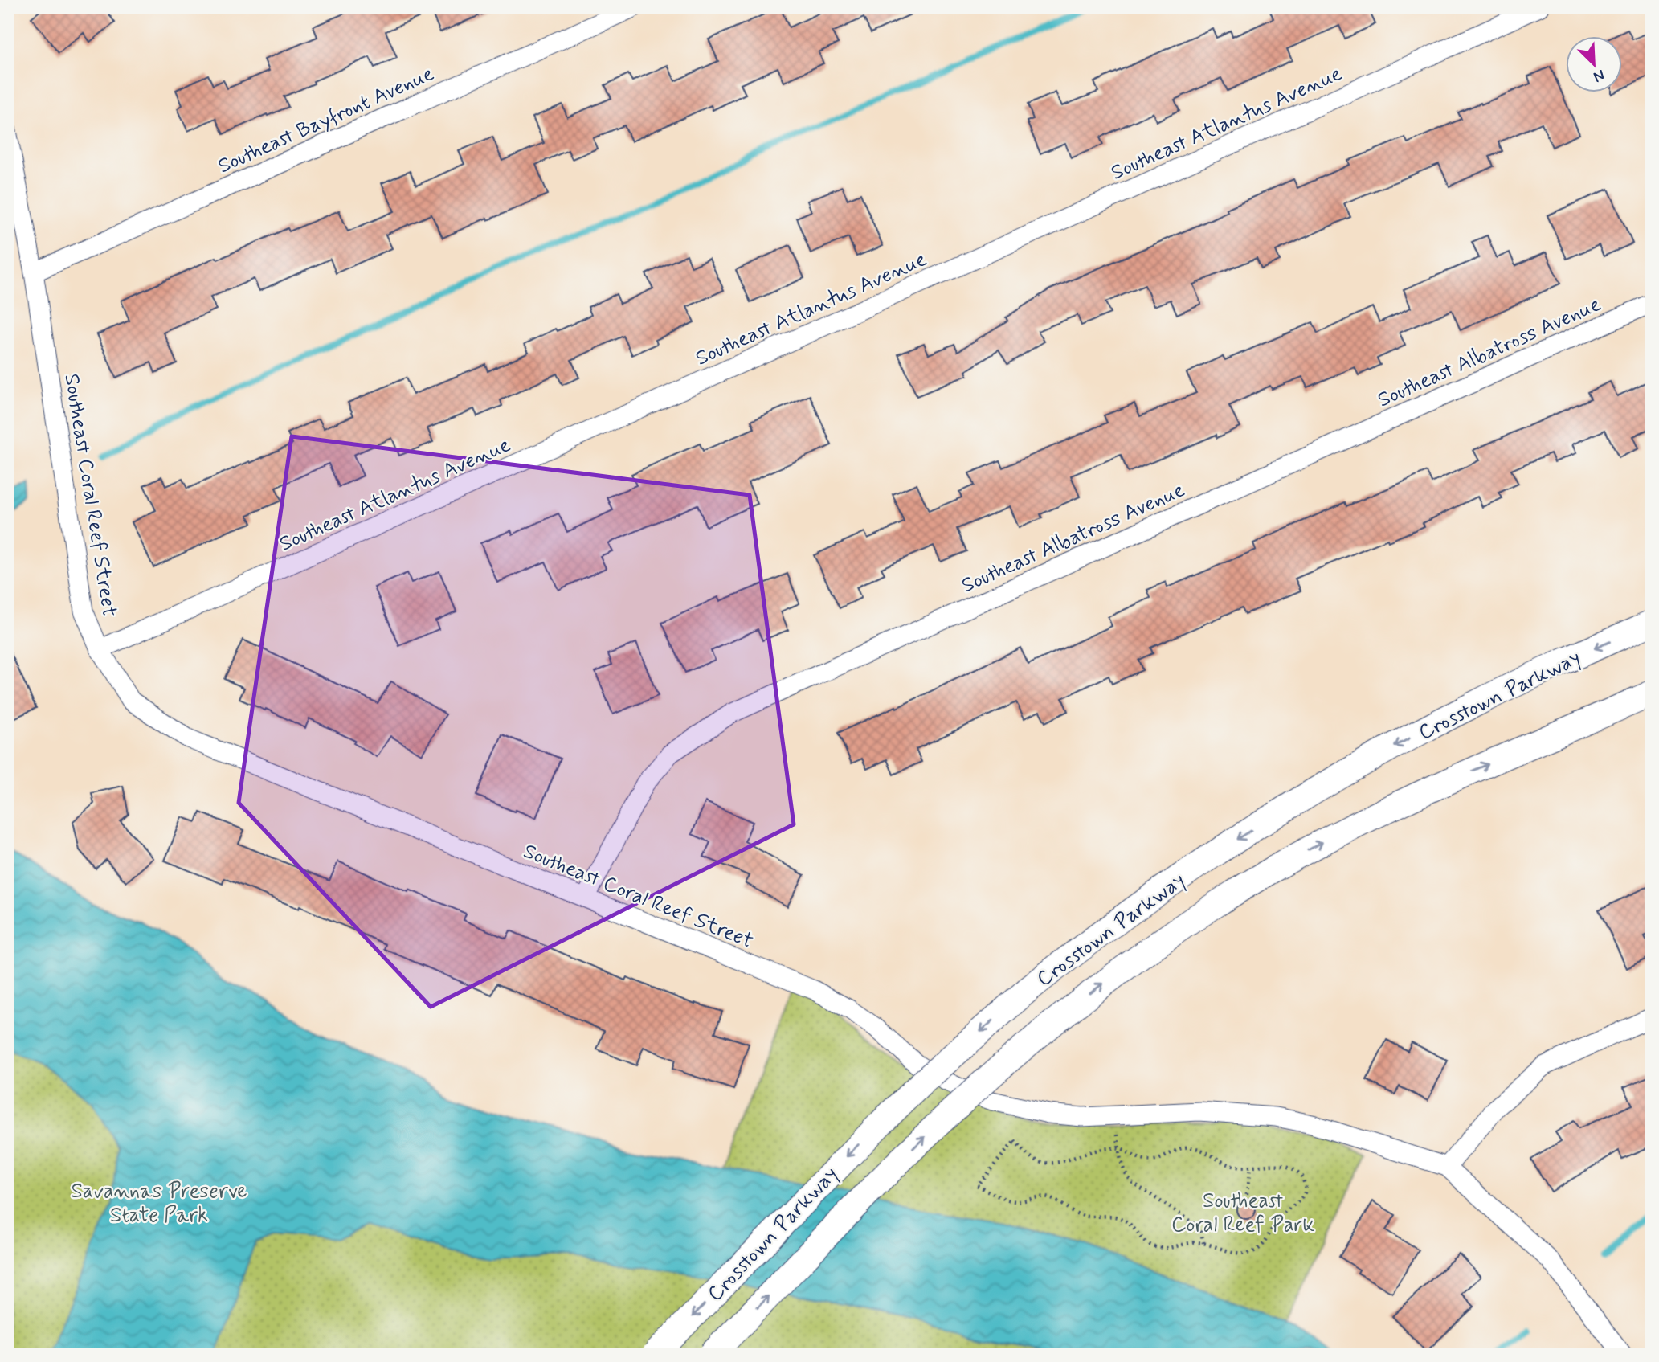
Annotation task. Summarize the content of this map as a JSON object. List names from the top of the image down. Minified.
{"streets":{"main road":["Crosstown Parkway"],"street":["Southeast Bayfront Avenue","Southeast Atlantus Avenue","Southeast Albatross Avenue","Southeast Coral Reef Street"]},"crossings":[["Southeast Bayfront Avenue","Southeast Coral Reef Street"],["Southeast Atlantus Avenue","Southeast Coral Reef Street"],["Southeast Albatross Avenue","Southeast Coral Reef Street"]],"parks":["Savannas Preserve State Park","Southeast Coral Reef Park"],"north":"bottom right"}
